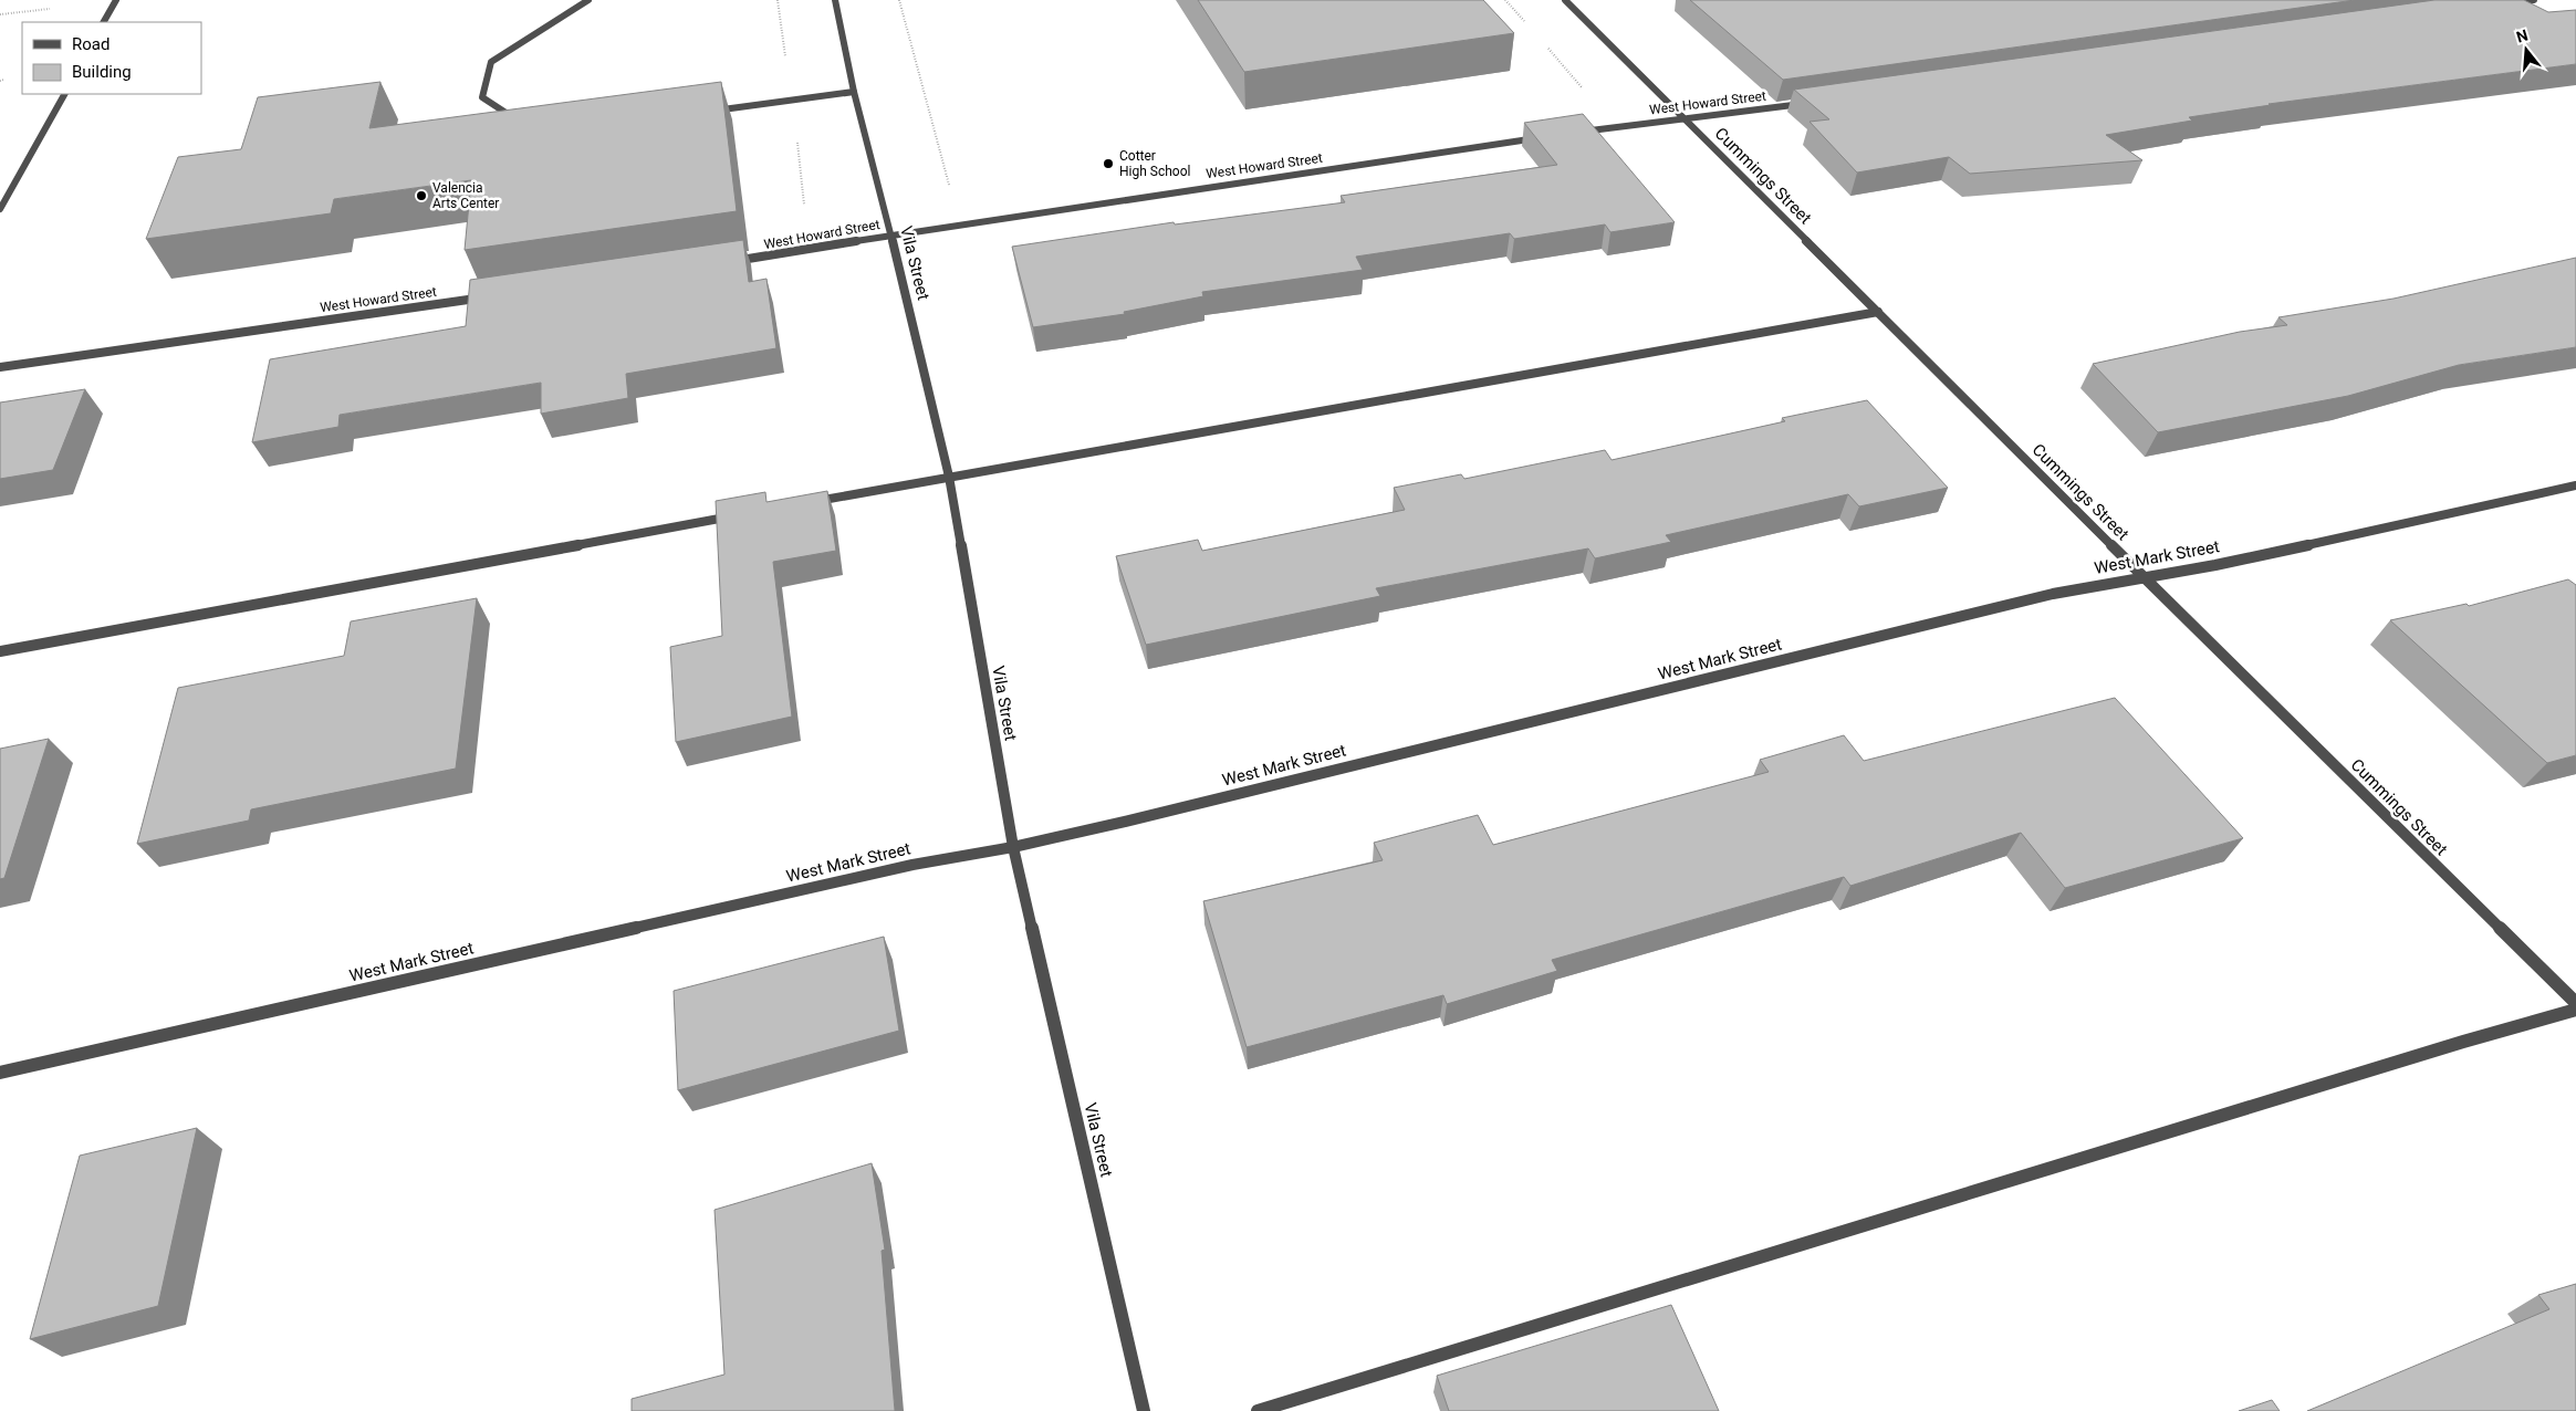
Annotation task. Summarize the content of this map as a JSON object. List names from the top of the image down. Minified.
{"streets":{"street":["West Howard Street","Cummings Street","Vila Street","West Mark Street"]},"crossings":[["West Howard Street","Cummings Street"],["West Howard Street","Vila Street"],["Cummings Street","West Mark Street"],["Vila Street","West Mark Street"]],"places":["Cotter High School","Valencia Arts Center"],"legend":["Road","Building"],"north":"top"}
